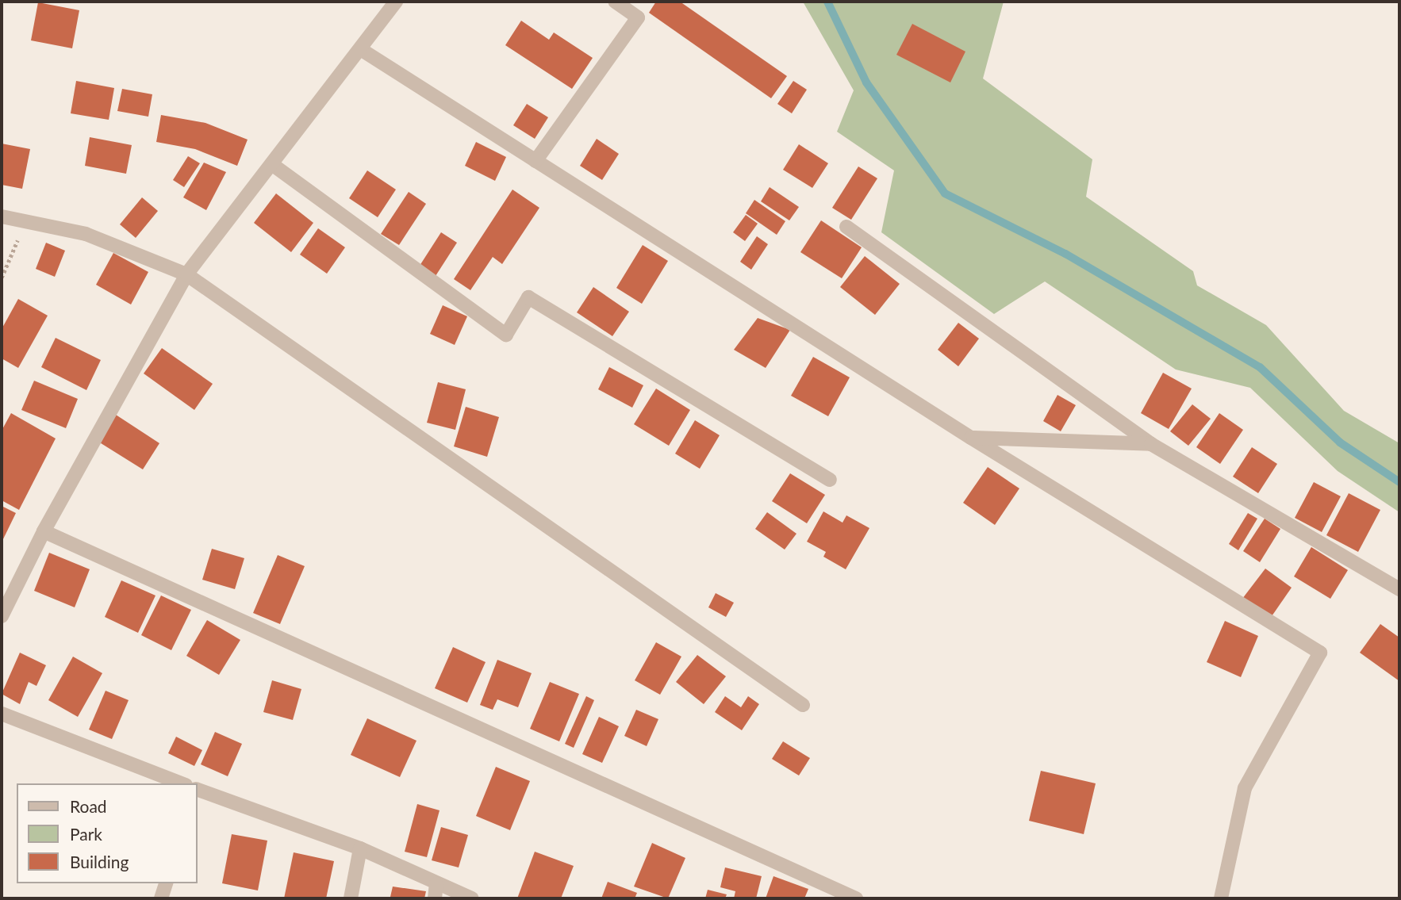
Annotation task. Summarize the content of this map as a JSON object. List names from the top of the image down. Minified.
{"legend":["Road","Park","Building"]}
